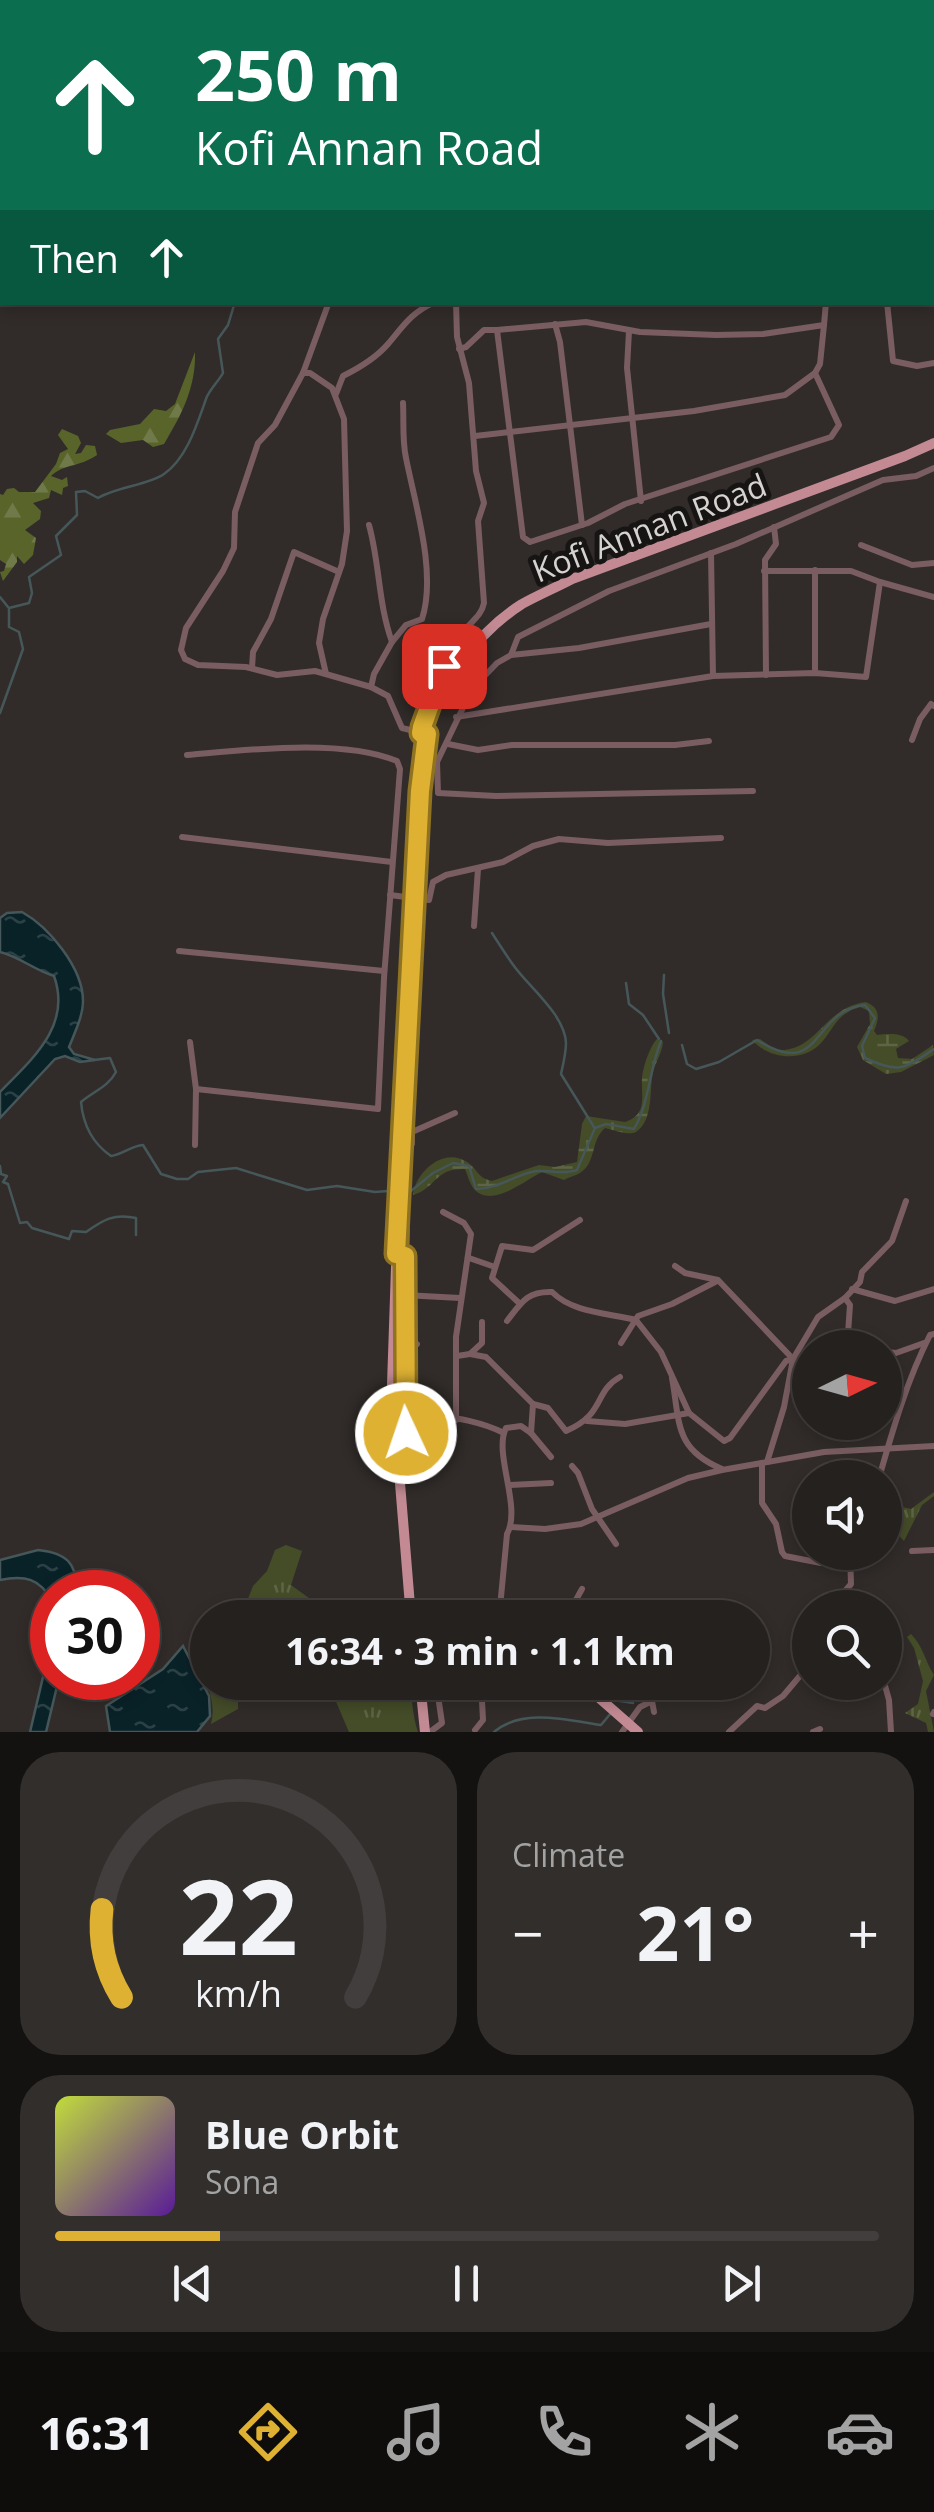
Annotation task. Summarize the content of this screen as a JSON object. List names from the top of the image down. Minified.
{"streets":{"main road":["Kofi Annan Road"]},"north":"right","page":{"turn":["250 m","Kofi Annan Road"],"then":"Then","limit":"30","trip":"16:34 · 3 min · 1.1 km","tile":"Climate","heat":["−","21°","+"],"song":["Blue Orbit","Sona"],"tabs":"16:31","gauge":["22","km/h"]}}
